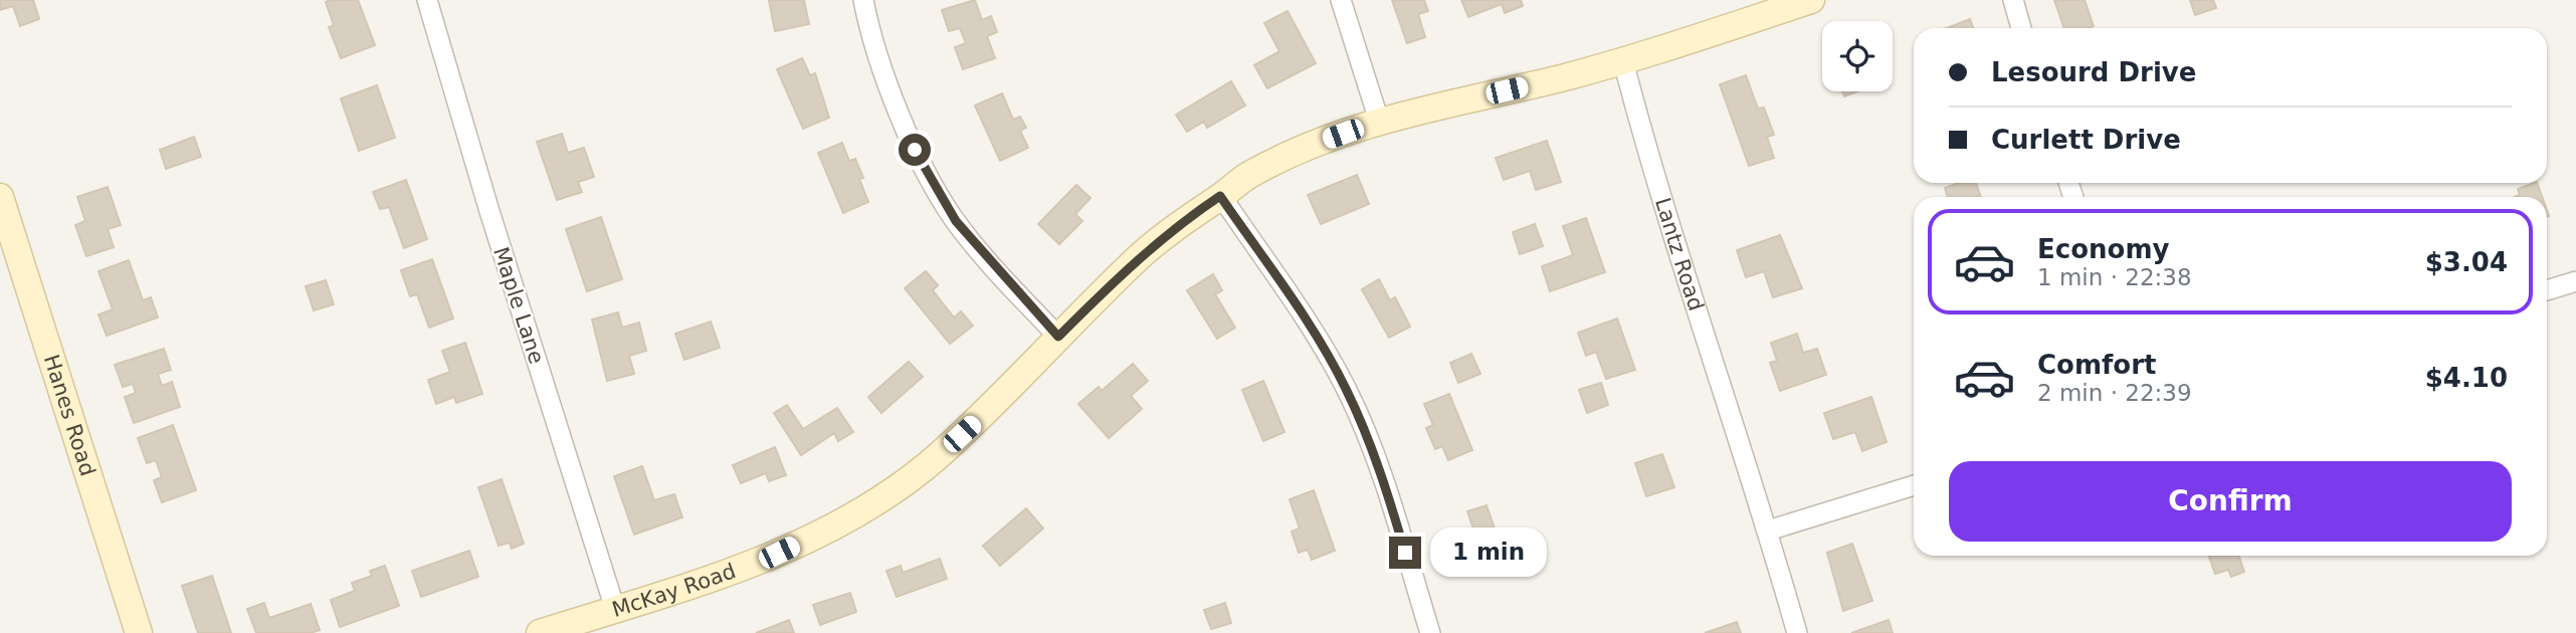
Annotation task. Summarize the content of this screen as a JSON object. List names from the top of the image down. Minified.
{"streets":{"street":["Lantz Road","Maple Lane","Hanes Road","McKay Road"]},"crossings":[["Lantz Road","McKay Road"],["Maple Lane","McKay Road"]],"page":{"banner":["Lesourd Drive","Curlett Drive"],"list":[{"name":"Economy","note":"1 min · 22:38","value":"$3.04"},{"name":"Comfort","note":"2 min · 22:39","value":"$4.10"}],"buttons":"Confirm","bubble":"1 min"}}
